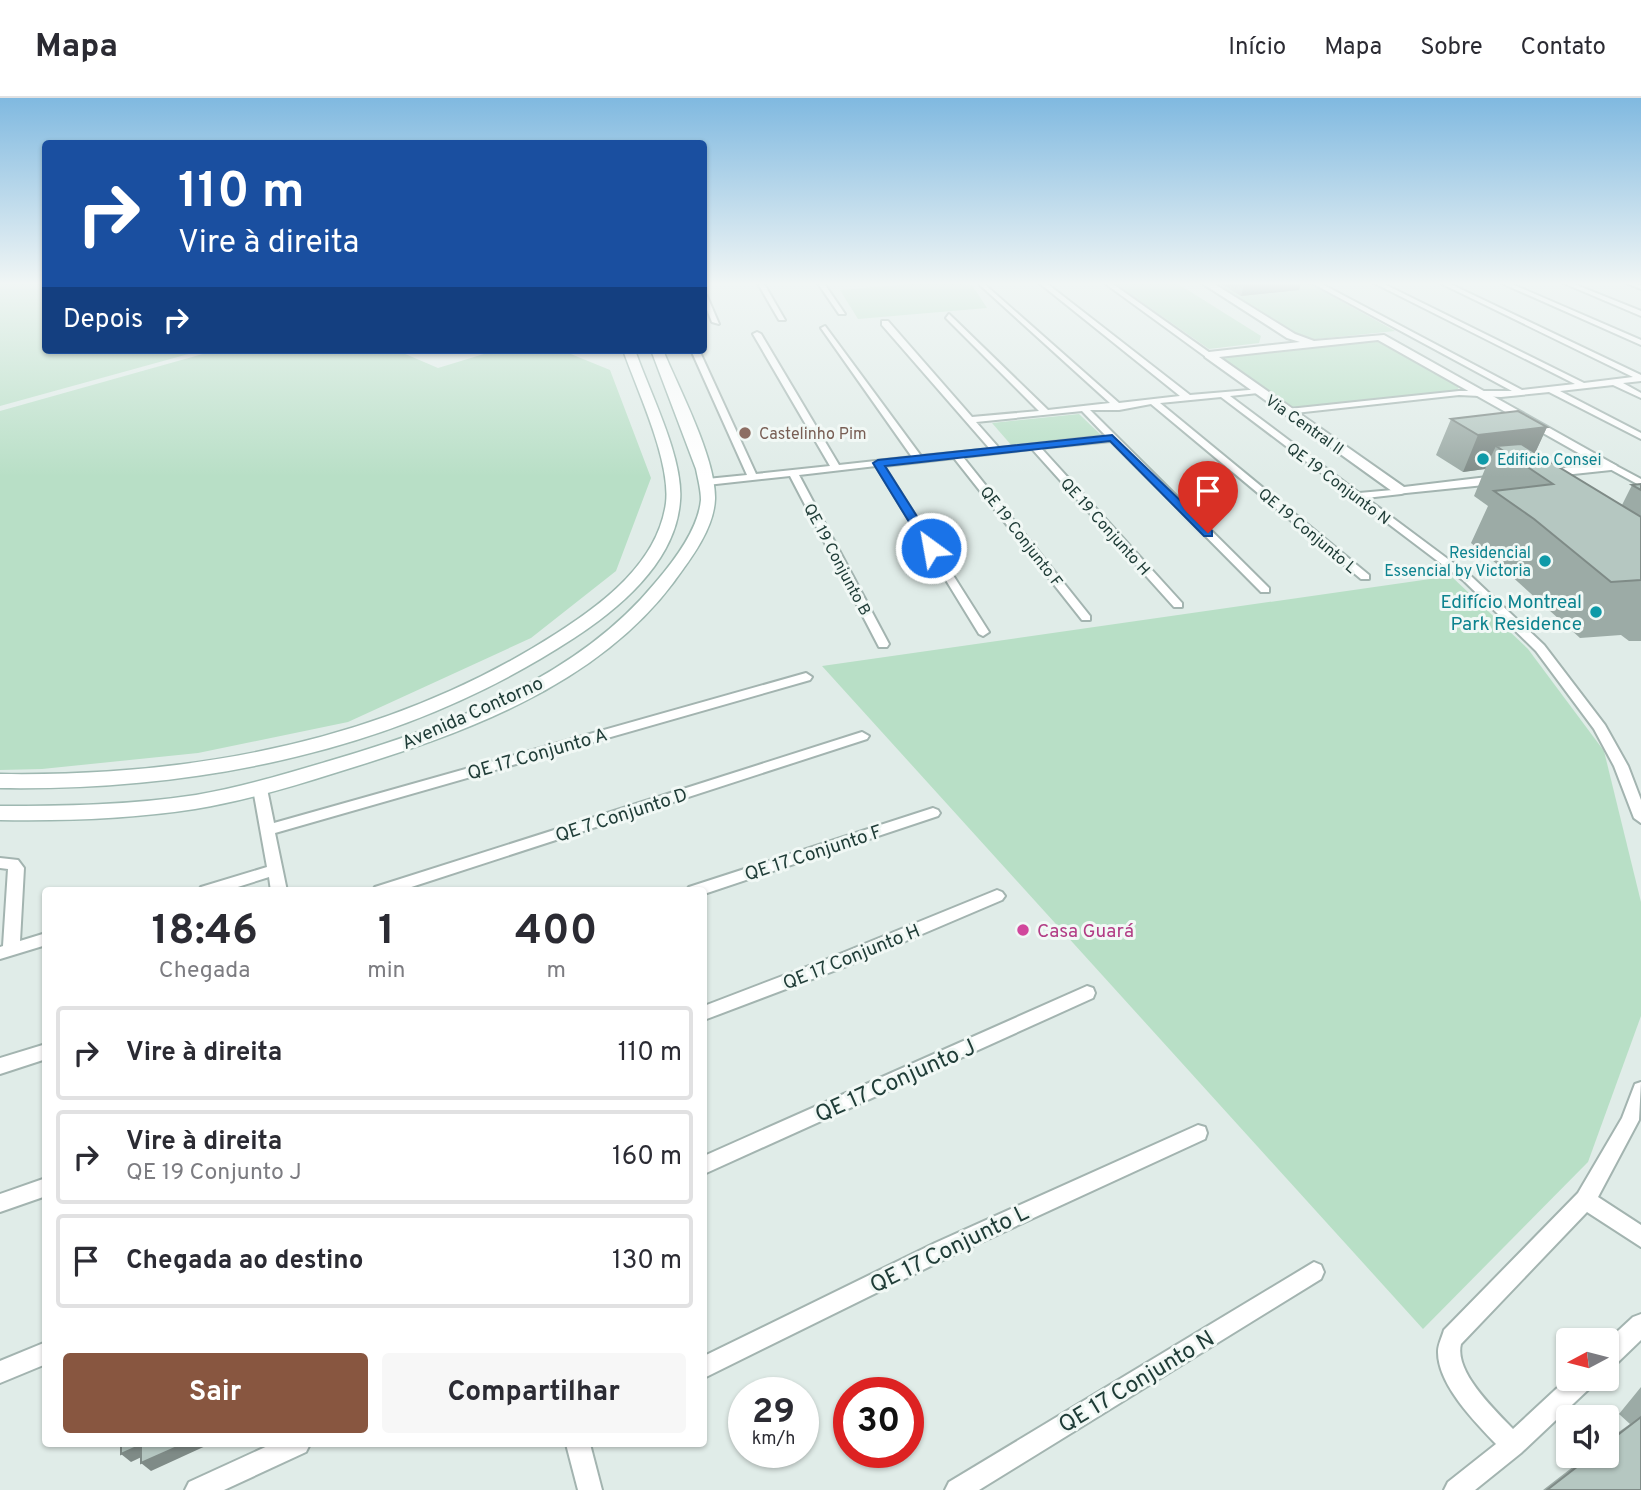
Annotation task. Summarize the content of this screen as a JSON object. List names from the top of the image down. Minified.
{"streets":{"main road":["Avenida Contorno"],"street":["Via Central II","QE 19 Conjunto N","QE 19 Conjunto H","QE 19 Conjunto L","QE 19 Conjunto F","QE 19 Conjunto B","QE 17 Conjunto A","QE 7 Conjunto D","QE 17 Conjunto F","QE 17 Conjunto H","QE 17 Conjunto J","QE 17 Conjunto L","QE 17 Conjunto N"]},"places":["Castelinho Pim","Edificio Consei","Residencial Essencial by Victoria","Edifício Montreal Park Residence","Casa Guará"],"north":"left","page":{"header":"Mapa","nav":["Início","Mapa","Sobre","Contato"],"turn":["110 m","Vire à direita"],"then":"Depois","eta":["18:46","Chegada","1","min","400","m"],"list":[{"name":"Vire à direita","value":"110 m"},{"name":"Vire à direita","note":"QE 19 Conjunto J","value":"160 m"},{"name":"Chegada ao destino","value":"130 m"}],"buttons":["Sair","Compartilhar"],"speed":"29 km/h","limit":"30"}}
